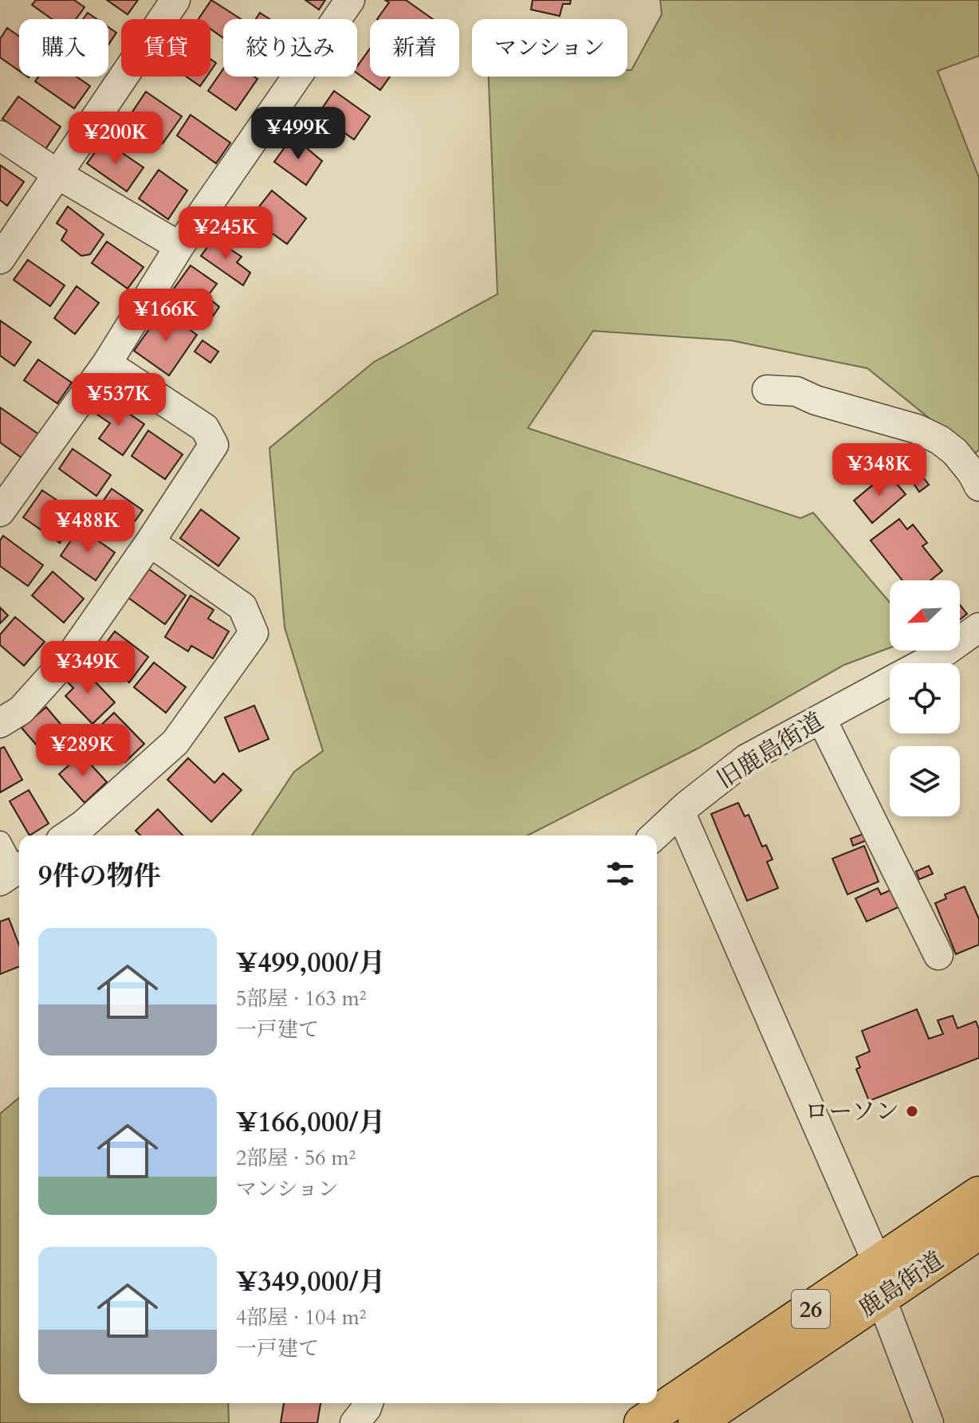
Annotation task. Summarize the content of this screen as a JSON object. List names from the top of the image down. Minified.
{"streets":{"main road":["鹿島街道","26"],"street":["旧鹿島街道"]},"places":["ローソン"],"north":"bottom left","page":{"chip":["購入","賃貸","絞り込み","新着","マンション"],"price":["¥499K","¥200K","¥245K","¥166K","¥537K","¥348K","¥488K","¥349K","¥289K"],"heading":"9件の物件","list":[{"name":"¥499,000/月","note":"5部屋 · 163 m² · 一戸建て"},{"name":"¥166,000/月","note":"2部屋 · 56 m² · マンション"},{"name":"¥349,000/月","note":"4部屋 · 104 m² · 一戸建て"}]}}
